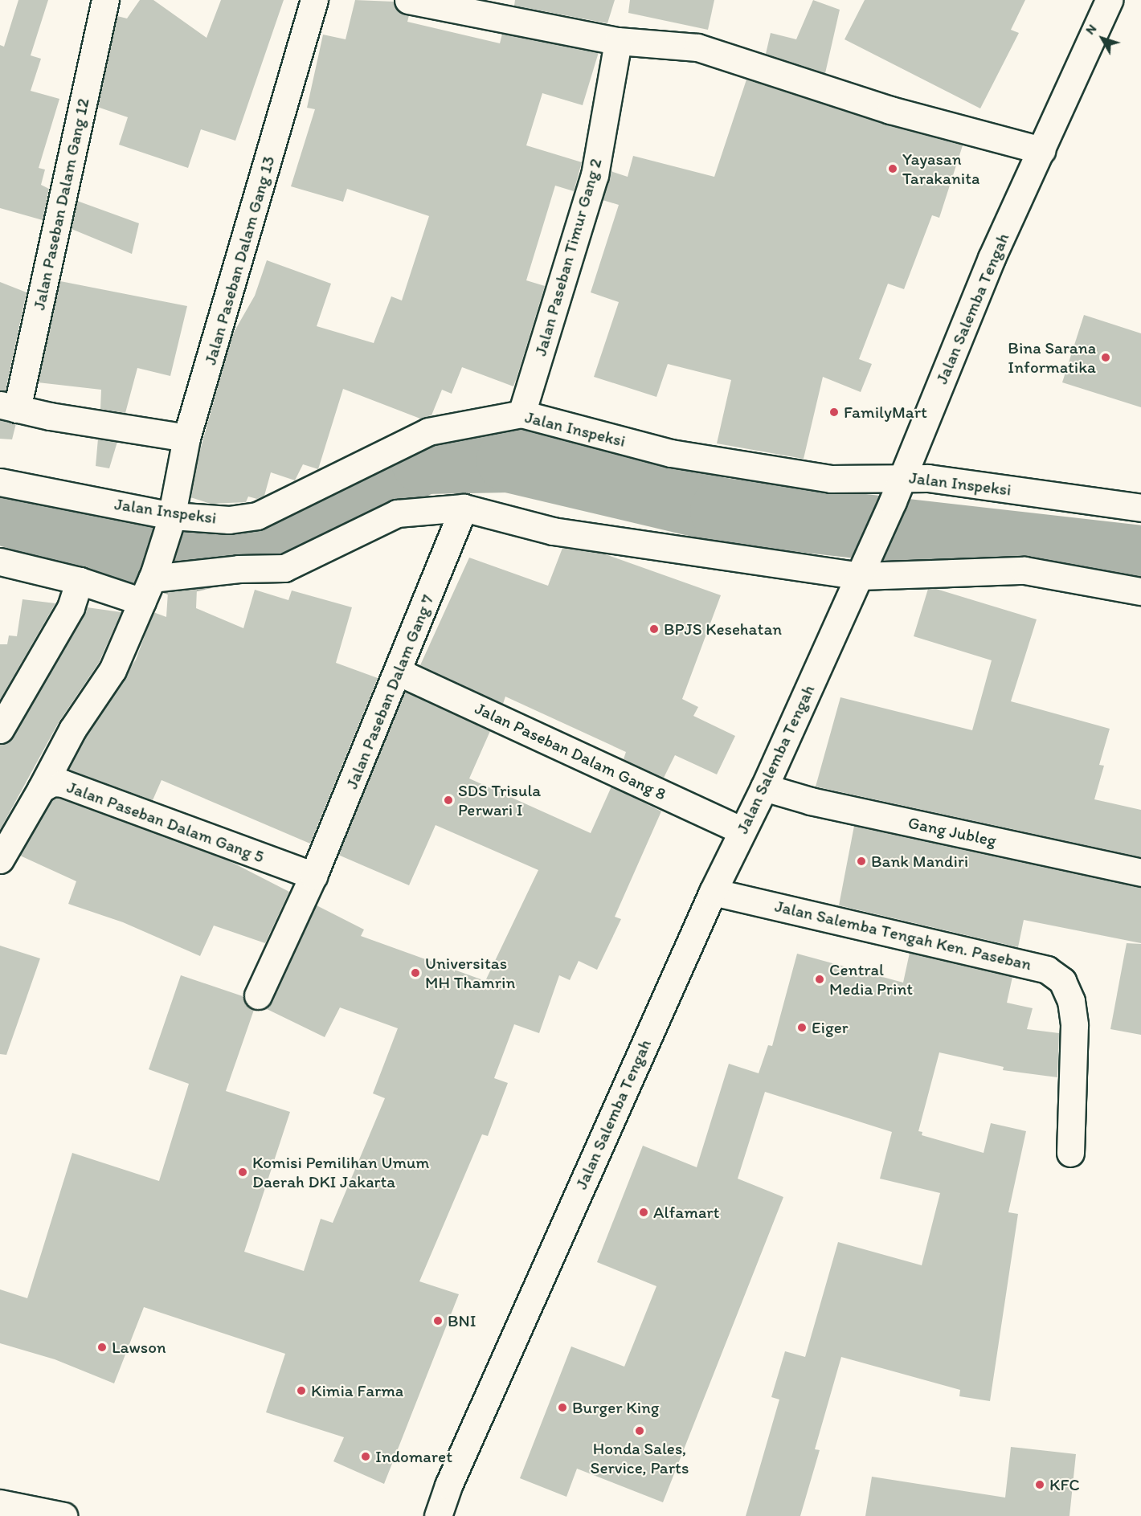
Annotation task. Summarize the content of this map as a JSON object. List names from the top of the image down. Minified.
{"streets":{"street":["Jalan Paseban Dalam Gang 12","Jalan Paseban Timur Gang 2","Jalan Paseban Dalam Gang 13","Jalan Salemba Tengah","Jalan Inspeksi","Jalan Paseban Dalam Gang 7","Jalan Paseban Dalam Gang 8","Jalan Paseban Dalam Gang 5","Gang Jubleg","Jalan Salemba Tengah Ken. Paseban"]},"crossings":[["Jalan Paseban Timur Gang 2","Jalan Inspeksi"],["Jalan Paseban Dalam Gang 13","Jalan Inspeksi"],["Jalan Paseban Dalam Gang 13","Jalan Paseban Dalam Gang 5"],["Jalan Salemba Tengah","Jalan Inspeksi"],["Jalan Salemba Tengah","Jalan Paseban Dalam Gang 8"],["Jalan Salemba Tengah","Gang Jubleg"],["Jalan Salemba Tengah","Jalan Salemba Tengah Ken. Paseban"],["Jalan Paseban Dalam Gang 7","Jalan Paseban Dalam Gang 8"],["Jalan Paseban Dalam Gang 7","Jalan Paseban Dalam Gang 5"]],"places":["Yayasan Tarakanita","Bina Sarana Informatika","FamilyMart","BPJS Kesehatan","SDS Trisula Perwari I","Bank Mandiri","Universitas MH Thamrin","Central Media Print","Eiger","Komisi Pemilihan Umum Daerah DKI Jakarta","Alfamart","BNI","Lawson","Kimia Farma","Burger King","Honda Sales, Service, Parts","Indomaret","KFC"],"north":"top left"}
